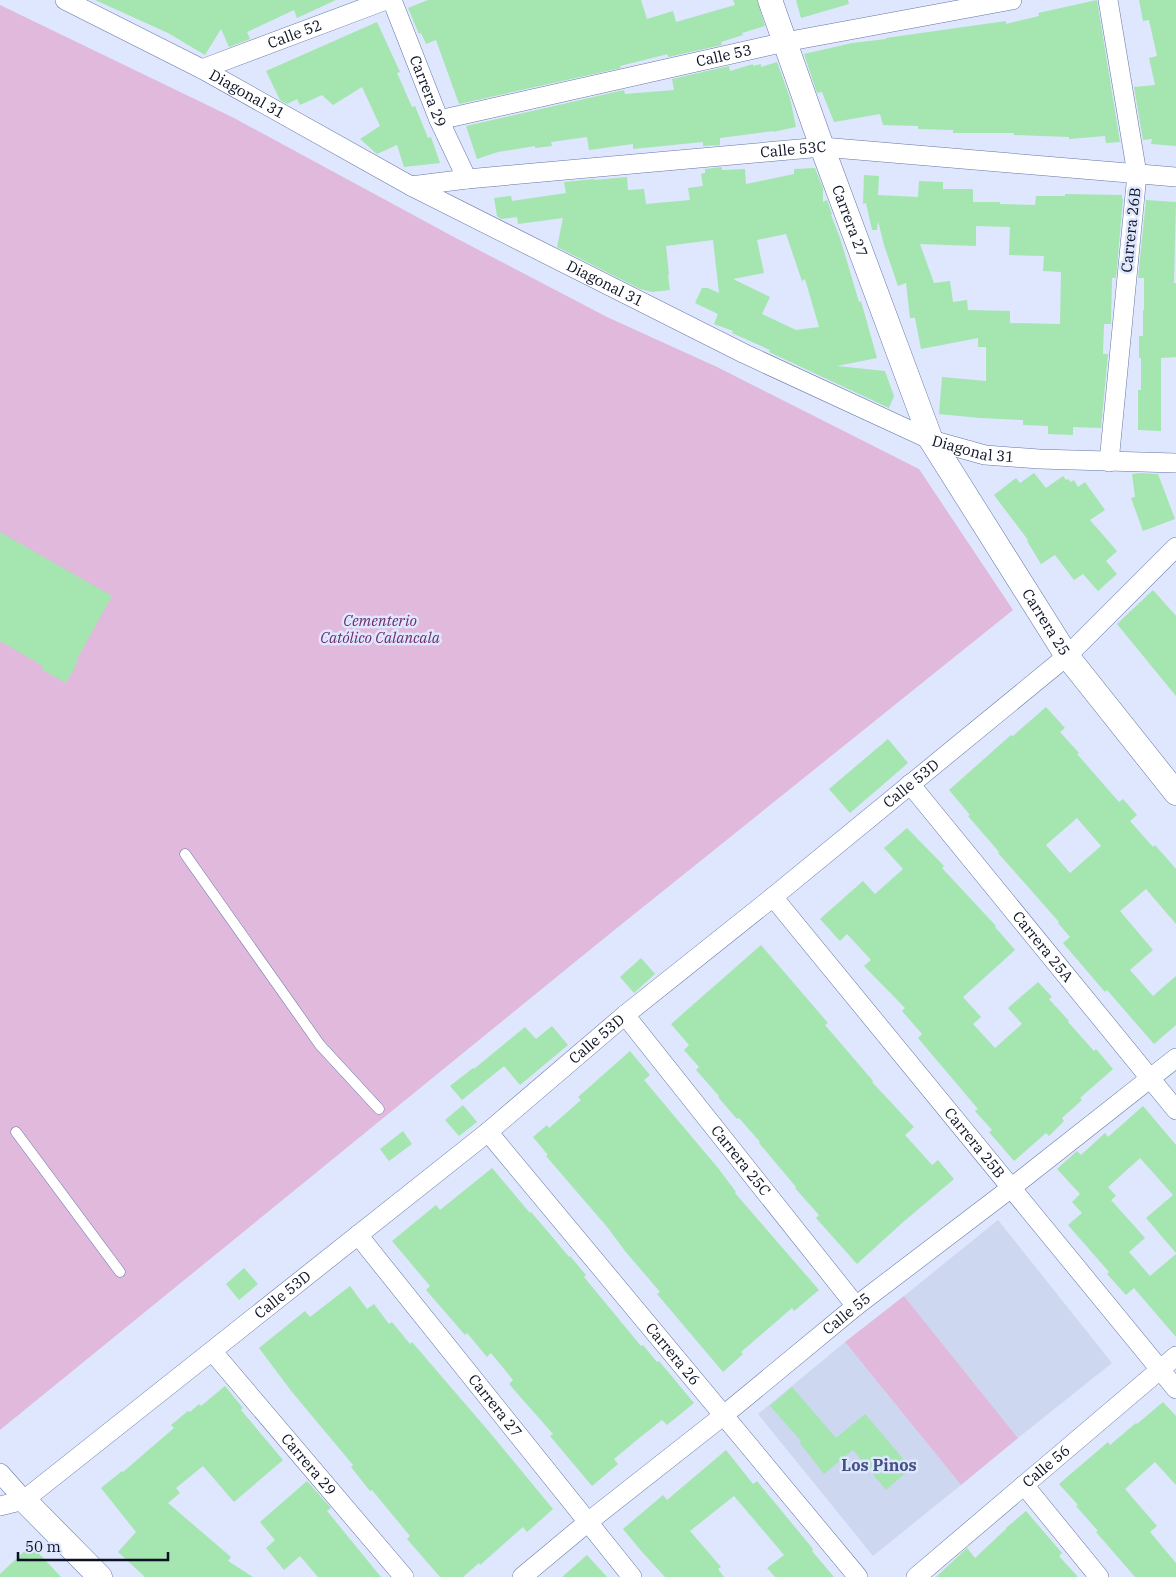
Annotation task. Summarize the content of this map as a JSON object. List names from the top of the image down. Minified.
{"streets":{"street":["Calle 52","Calle 53","Carrera 29","Diagonal 31","Calle 53C","Carrera 27","Carrera 26B","Carrera 25","Calle 53D","Carrera 25A","Carrera 25B","Carrera 25C","Calle 55","Carrera 26","Calle 56"]},"crossings":[["Calle 52","Diagonal 31"],["Calle 53","Carrera 29"],["Calle 53","Carrera 27"],["Carrera 29","Calle 53C"],["Carrera 29","Calle 53D"],["Diagonal 31","Calle 53C"],["Diagonal 31","Carrera 27"],["Diagonal 31","Carrera 26B"],["Diagonal 31","Carrera 25"],["Calle 53C","Carrera 27"],["Calle 53C","Carrera 26B"],["Carrera 27","Carrera 25"],["Carrera 27","Calle 53D"],["Carrera 27","Calle 55"],["Carrera 25","Calle 53D"],["Calle 53D","Carrera 25A"],["Calle 53D","Carrera 25B"],["Calle 53D","Carrera 25C"],["Calle 53D","Carrera 26"],["Carrera 25A","Calle 55"],["Carrera 25B","Calle 55"],["Carrera 25B","Calle 56"],["Carrera 25C","Calle 55"],["Calle 55","Carrera 26"]],"districts":["Los Pinos"],"parks":["Cementerio Católico Calancala"],"scale_bar":"50 m"}
